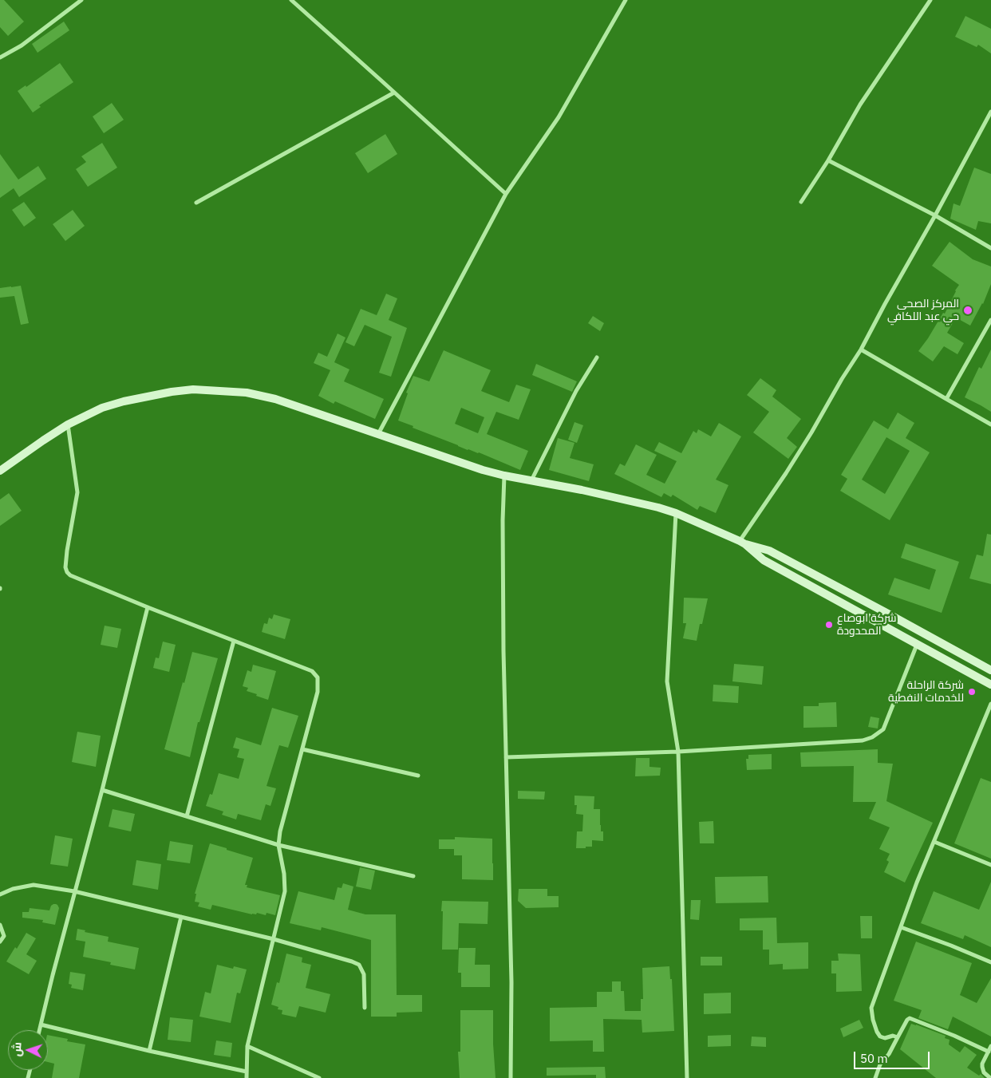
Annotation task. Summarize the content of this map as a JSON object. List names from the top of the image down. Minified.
{"places":["المركز الصحي حي عبد اللكافي","شركة ابوصاع المحدودة","شركة الراحلة للخدمات النفطية"],"scale_bar":"50 m","north":"left"}
